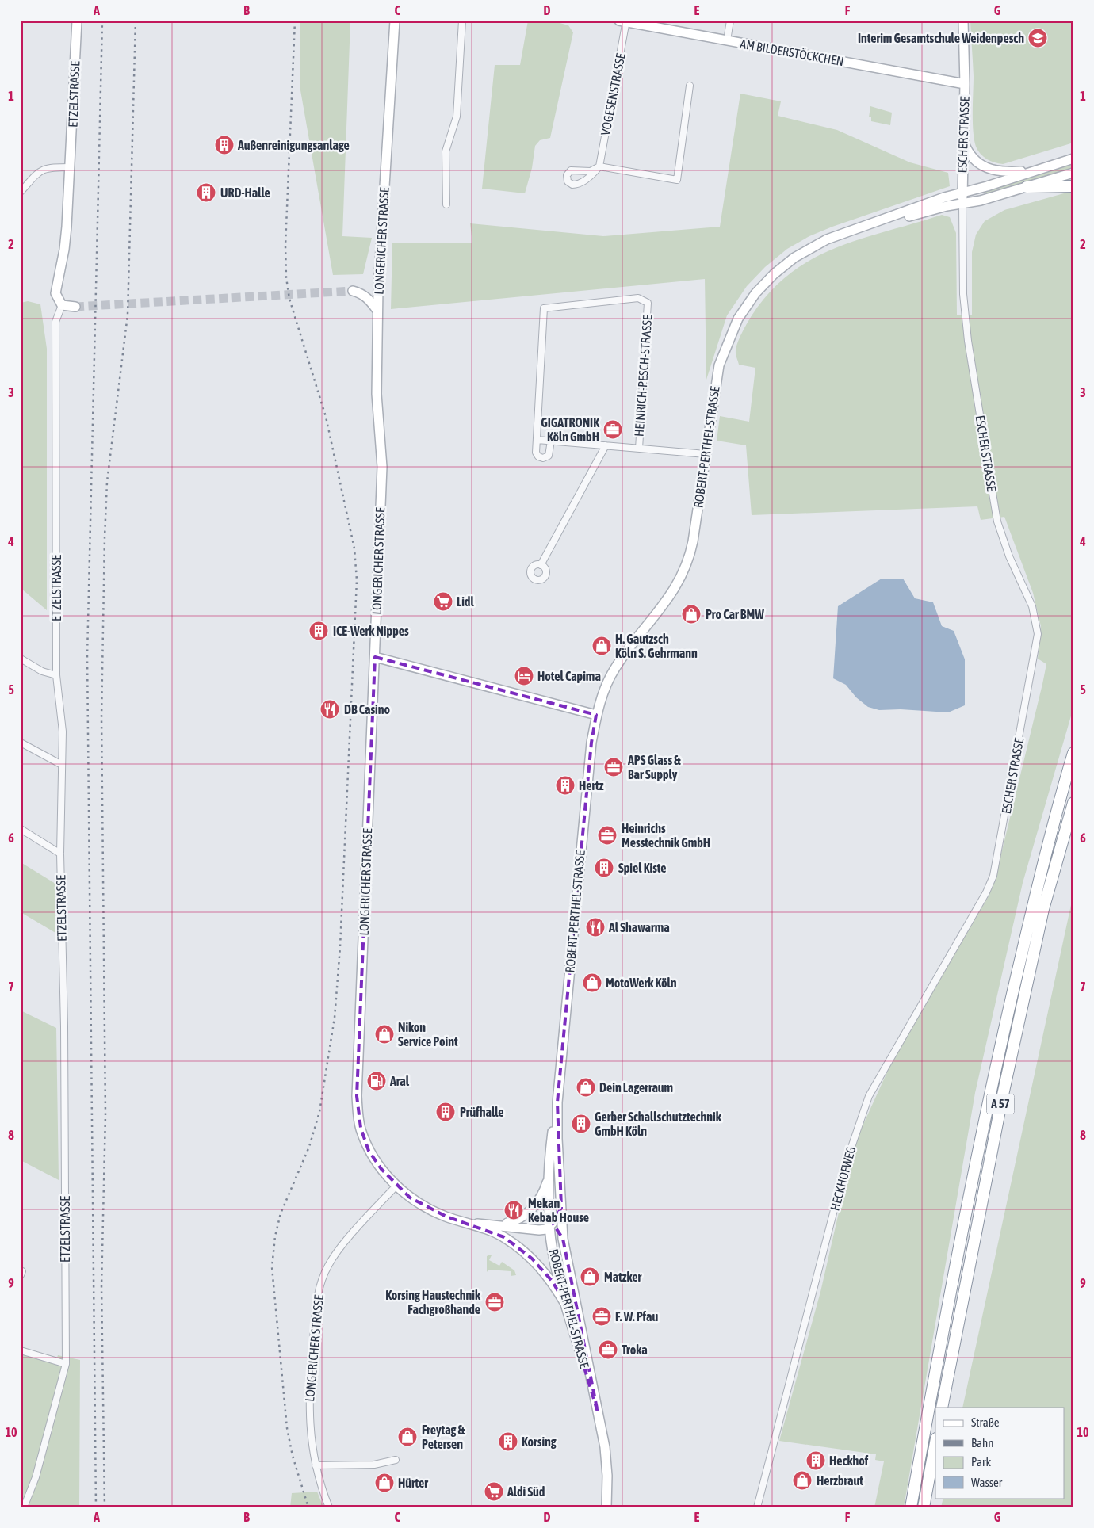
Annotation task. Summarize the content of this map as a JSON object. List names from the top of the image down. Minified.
{"streets":{"highway":["A 57"],"street":["AM BILDERSTÖCKCHEN","ETZELSTRASSE","VOGESENSTRASSE","ESCHER STRASSE","LONGERICHER STRASSE","HEINRICH-PESCH-STRASSE","ROBERT-PERTHEL-STRASSE","HECKHOFWEG"]},"crossings":[["AM BILDERSTÖCKCHEN","VOGESENSTRASSE"],["AM BILDERSTÖCKCHEN","ESCHER STRASSE"],["ESCHER STRASSE","ROBERT-PERTHEL-STRASSE"],["ESCHER STRASSE","HECKHOFWEG"],["LONGERICHER STRASSE","ROBERT-PERTHEL-STRASSE"]],"places":{"school or university":["Interim Gesamtschule Weidenpesch"],"building":["Außenreinigungsanlage","URD-Halle","ICE-Werk Nippes","Hertz","Spiel Kiste","Prüfhalle","Gerber Schallschutztechnik GmbH Köln","Korsing","Heckhof"],"office":["GIGATRONIK Köln GmbH","APS Glass & Bar Supply","Heinrichs Messtechnik GmbH","Korsing Haustechnik Fachgroßhande","F. W. Pfau","Troka"],"supermarket":["Lidl","Aldi Süd"],"shop":["Pro Car BMW","H. Gautzsch Köln S. Gehrmann","MotoWerk Köln","Nikon Service Point","Dein Lagerraum","Matzker","Freytag & Petersen","Herzbraut","Hürter"],"hotel":["Hotel Capima"],"restaurant":["DB Casino","Al Shawarma","Mekan Kebab House"],"fuel station":["Aral"]},"legend":["Straße","Bahn","Park","Wasser"],"grid":{"columns":["A","B","C","D","E","F","G"],"rows":["1","2","3","4","5","6","7","8","9","10"]}}
